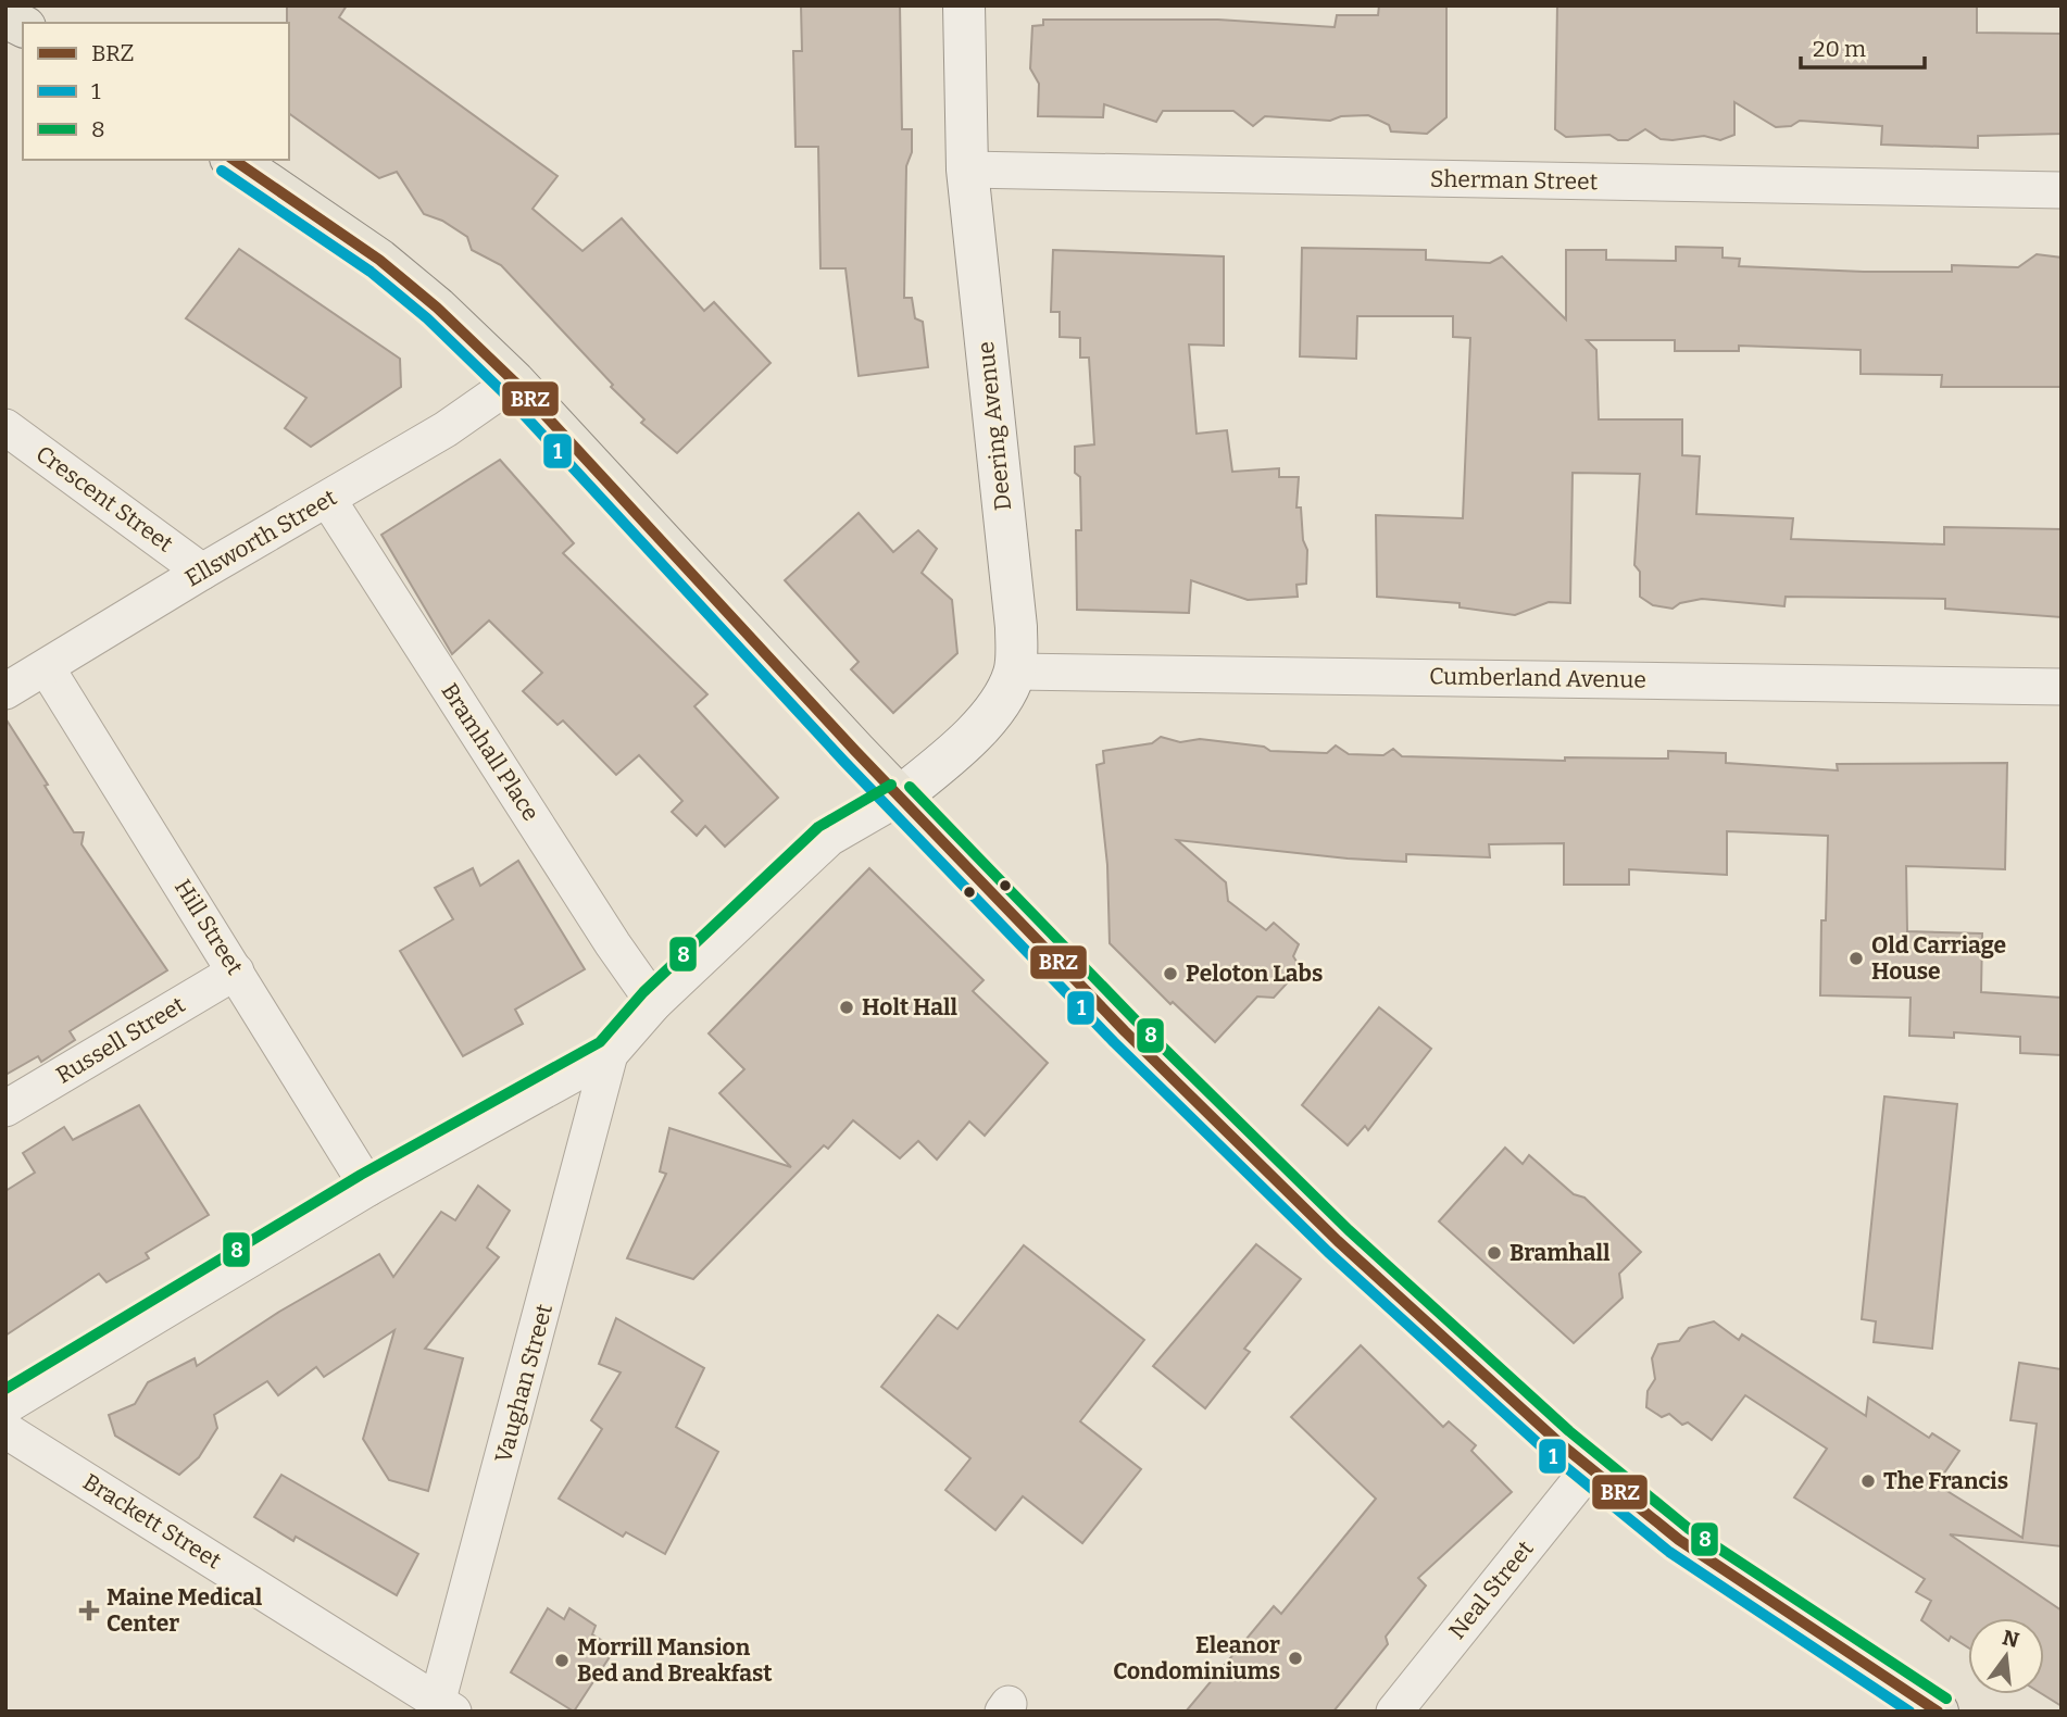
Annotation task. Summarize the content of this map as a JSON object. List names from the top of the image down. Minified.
{"streets":{"main road":["Deering Avenue"],"street":["Sherman Street","Crescent Street","Ellsworth Street","Cumberland Avenue","Bramhall Place","Hill Street","Russell Street","Vaughan Street","Brackett Street","Neal Street"]},"crossings":[["Sherman Street","Deering Avenue"],["Deering Avenue","Cumberland Avenue"],["Crescent Street","Ellsworth Street"],["Ellsworth Street","Bramhall Place"],["Ellsworth Street","Hill Street"],["Hill Street","Russell Street"],["Vaughan Street","Brackett Street"]],"places":{"other":["Old Carriage House","Peloton Labs","Holt Hall","Bramhall","The Francis","Eleanor Condominiums","Morrill Mansion Bed and Breakfast"],"health":["Maine Medical Center"]},"lines":["transit line BRZ","transit line 1","transit line 8"],"legend":["BRZ","1","8"],"scale_bar":"20 m","north":"top"}
